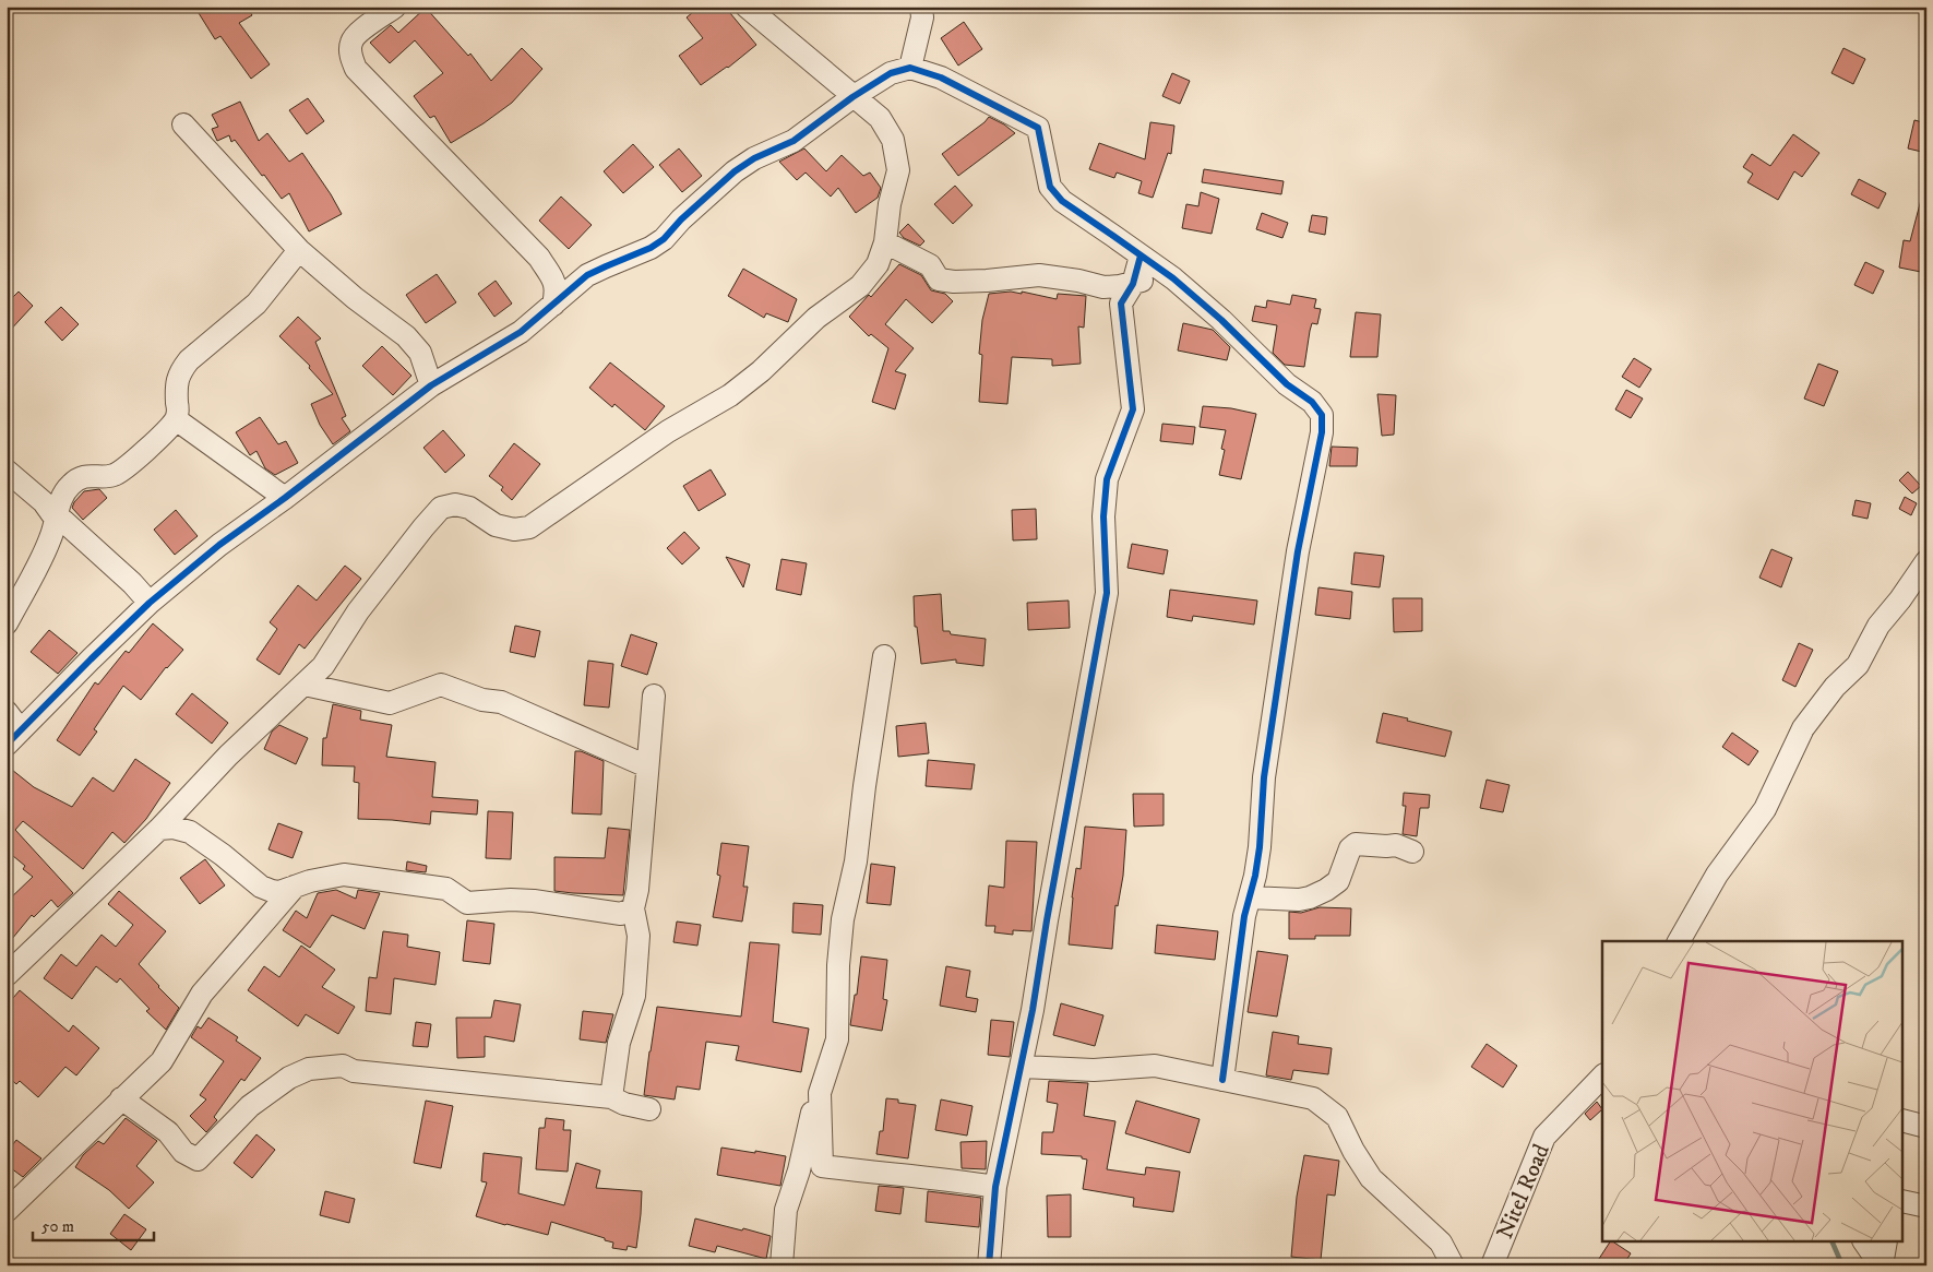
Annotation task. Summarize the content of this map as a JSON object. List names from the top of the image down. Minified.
{"streets":{"street":["Nitel Road"]},"scale_bar":"50 m"}
